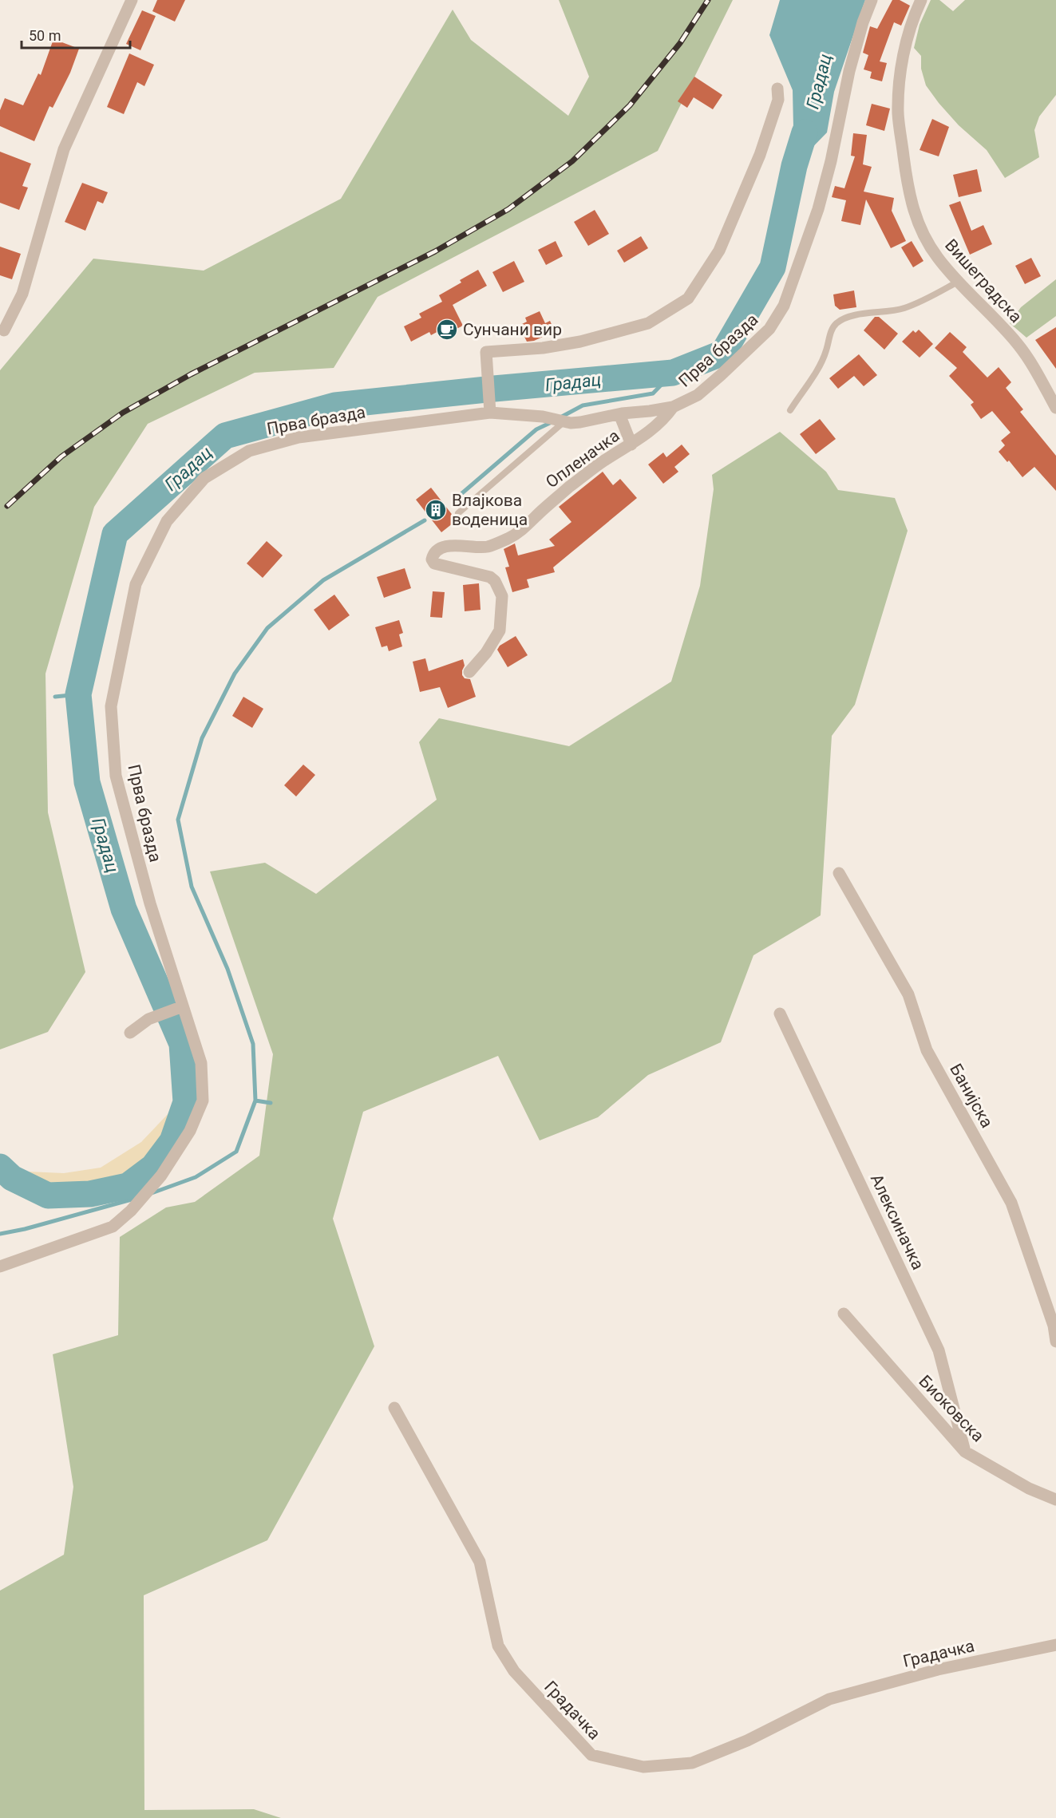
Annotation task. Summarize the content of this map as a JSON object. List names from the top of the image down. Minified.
{"streets":{"street":["Вишеградска","Прва бразда","Опленачка","Банијска","Алексиначка","Биоковска","Градачка"]},"crossings":[["Прва бразда","Опленачка"],["Алексиначка","Биоковска"]],"water":["Градац"],"places":{"cafe":["Сунчани вир"],"building":["Влајкова воденица"]},"scale_bar":"50 m"}
